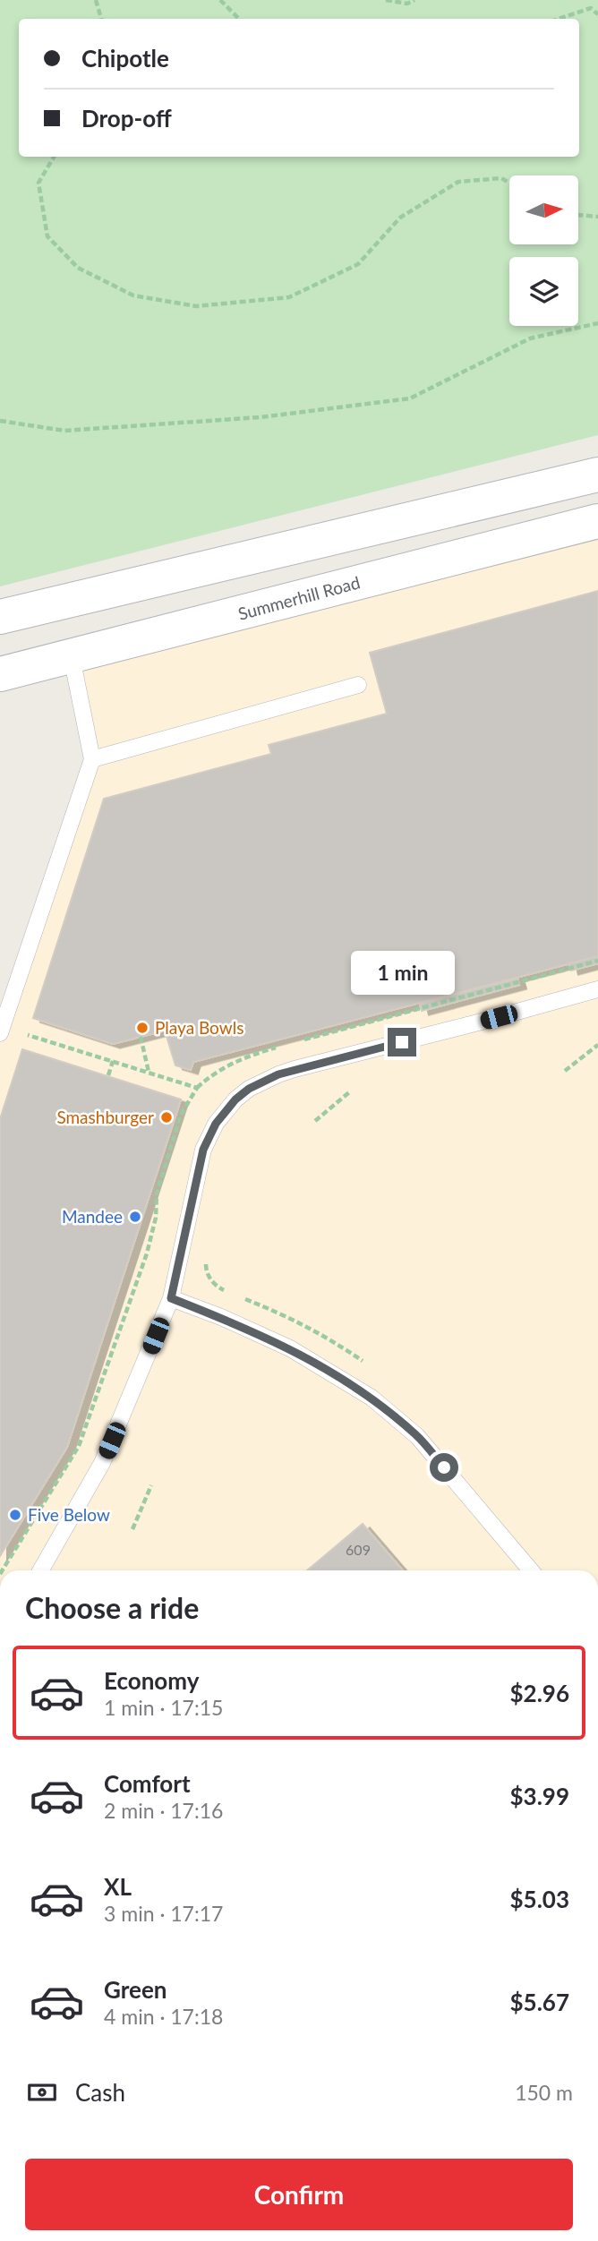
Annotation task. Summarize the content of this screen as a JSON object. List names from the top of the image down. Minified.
{"streets":{"street":["Summerhill Road"]},"places":["Playa Bowls","Smashburger","Mandee","Five Below"],"house_numbers":["609"],"north":"right","page":{"banner":["Chipotle","Drop-off"],"bubble":"1 min","heading":"Choose a ride","list":[{"name":"Economy","note":"1 min · 17:15","value":"$2.96"},{"name":"Comfort","note":"2 min · 17:16","value":"$3.99"},{"name":"XL","note":"3 min · 17:17","value":"$5.03"},{"name":"Green","note":"4 min · 17:18","value":"$5.67"}],"pay":["Cash","150 m"],"buttons":"Confirm"}}
